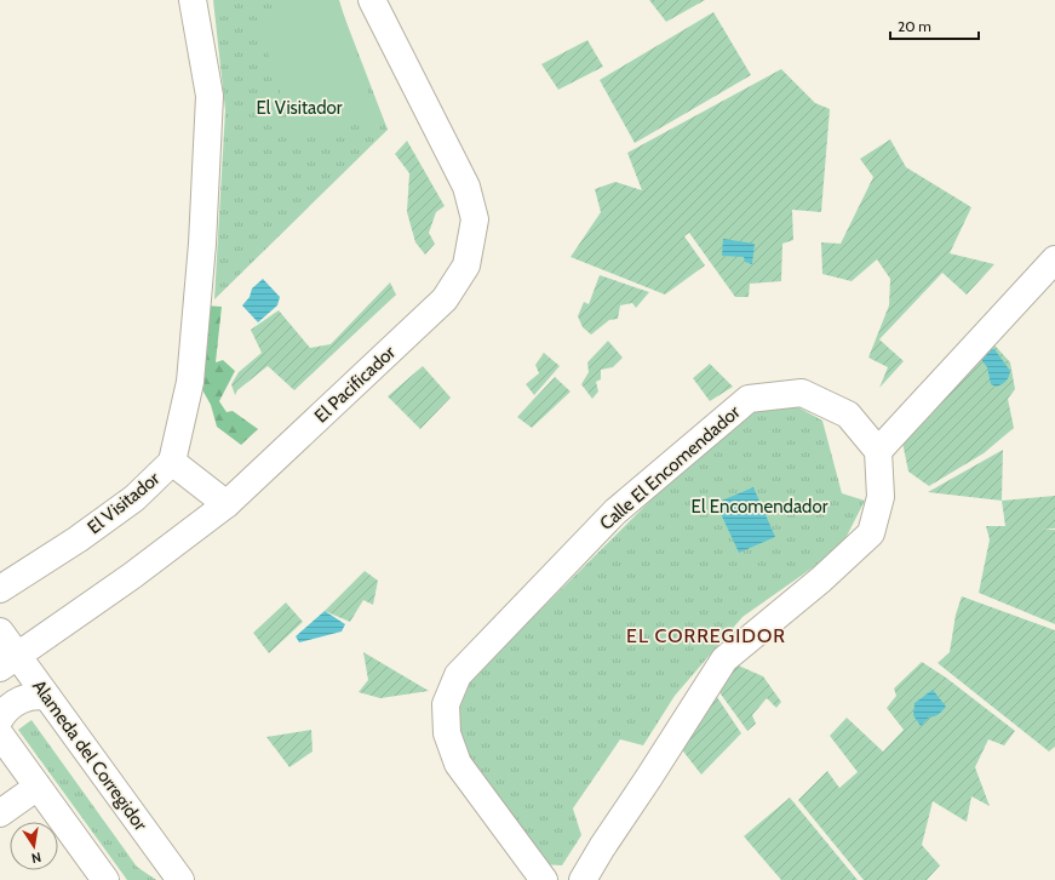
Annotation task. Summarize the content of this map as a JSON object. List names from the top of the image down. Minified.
{"streets":{"street":["El Pacificador","Calle El Encomendador","El Visitador","Alameda del Corregidor"]},"crossings":[["El Pacificador","Alameda del Corregidor"]],"districts":["EL CORREGIDOR"],"parks":["El Visitador","El Encomendador"],"scale_bar":"20 m","north":"bottom"}
